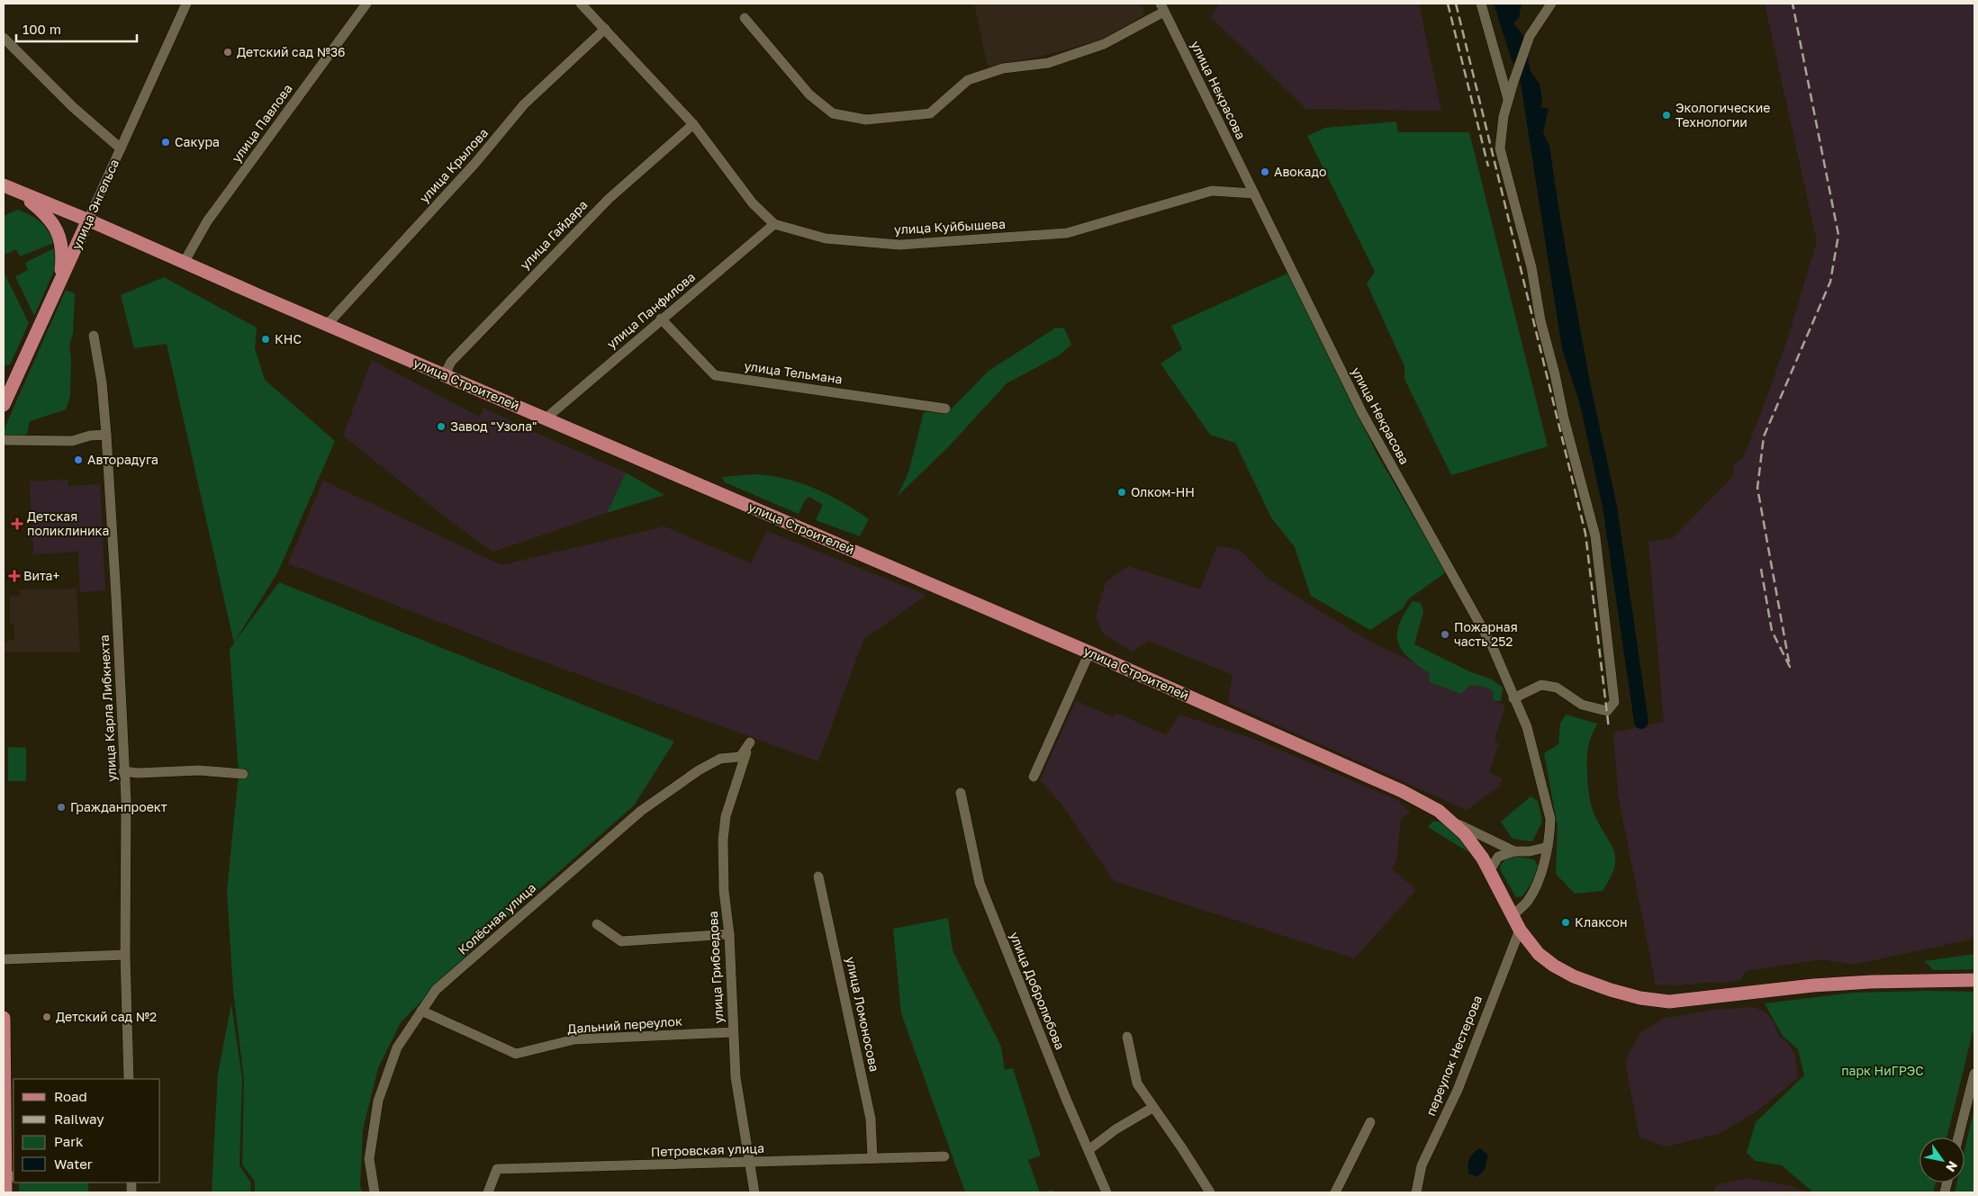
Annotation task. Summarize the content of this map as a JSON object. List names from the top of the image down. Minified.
{"streets":{"main road":["улица Энгельса","улица Строителей"],"street":["улица Некрасова","улица Павлова","улица Крылова","улица Куйбышева","улица Гайдара","улица Панфилова","улица Тельмана","улица Карла Либкнехта","Колёсная улица","улица Грибоедова","улица Добролюбова","улица Ломоносова","Дальний переулок","переулок Нестерова","Петровская улица"]},"crossings":[["улица Некрасова","улица Куйбышева"],["улица Некрасова","улица Строителей"],["улица Павлова","улица Строителей"],["улица Крылова","улица Куйбышева"],["улица Крылова","улица Строителей"],["улица Энгельса","улица Строителей"],["улица Куйбышева","улица Гайдара"],["улица Куйбышева","улица Панфилова"],["улица Гайдара","улица Строителей"],["улица Панфилова","улица Тельмана"],["улица Панфилова","улица Строителей"],["улица Строителей","переулок Нестерова"],["Колёсная улица","улица Грибоедова"],["Колёсная улица","Дальний переулок"],["улица Грибоедова","Дальний переулок"],["улица Грибоедова","Петровская улица"],["улица Ломоносова","Петровская улица"]],"parks":["парк НиГРЭС"],"places":{"other":["Детский сад №36","Экологические Технологии","Сакура","Авокадо","КНС","Завод \"Узола\"","Авторадуга","Олком-НН","Пожарная часть 252","Гражданпроект","Клаксон","Детский сад №2"],"health":["Детская поликлиника","Вита+"]},"legend":["Road","Railway","Park","Water"],"scale_bar":"100 m","north":"bottom right"}
